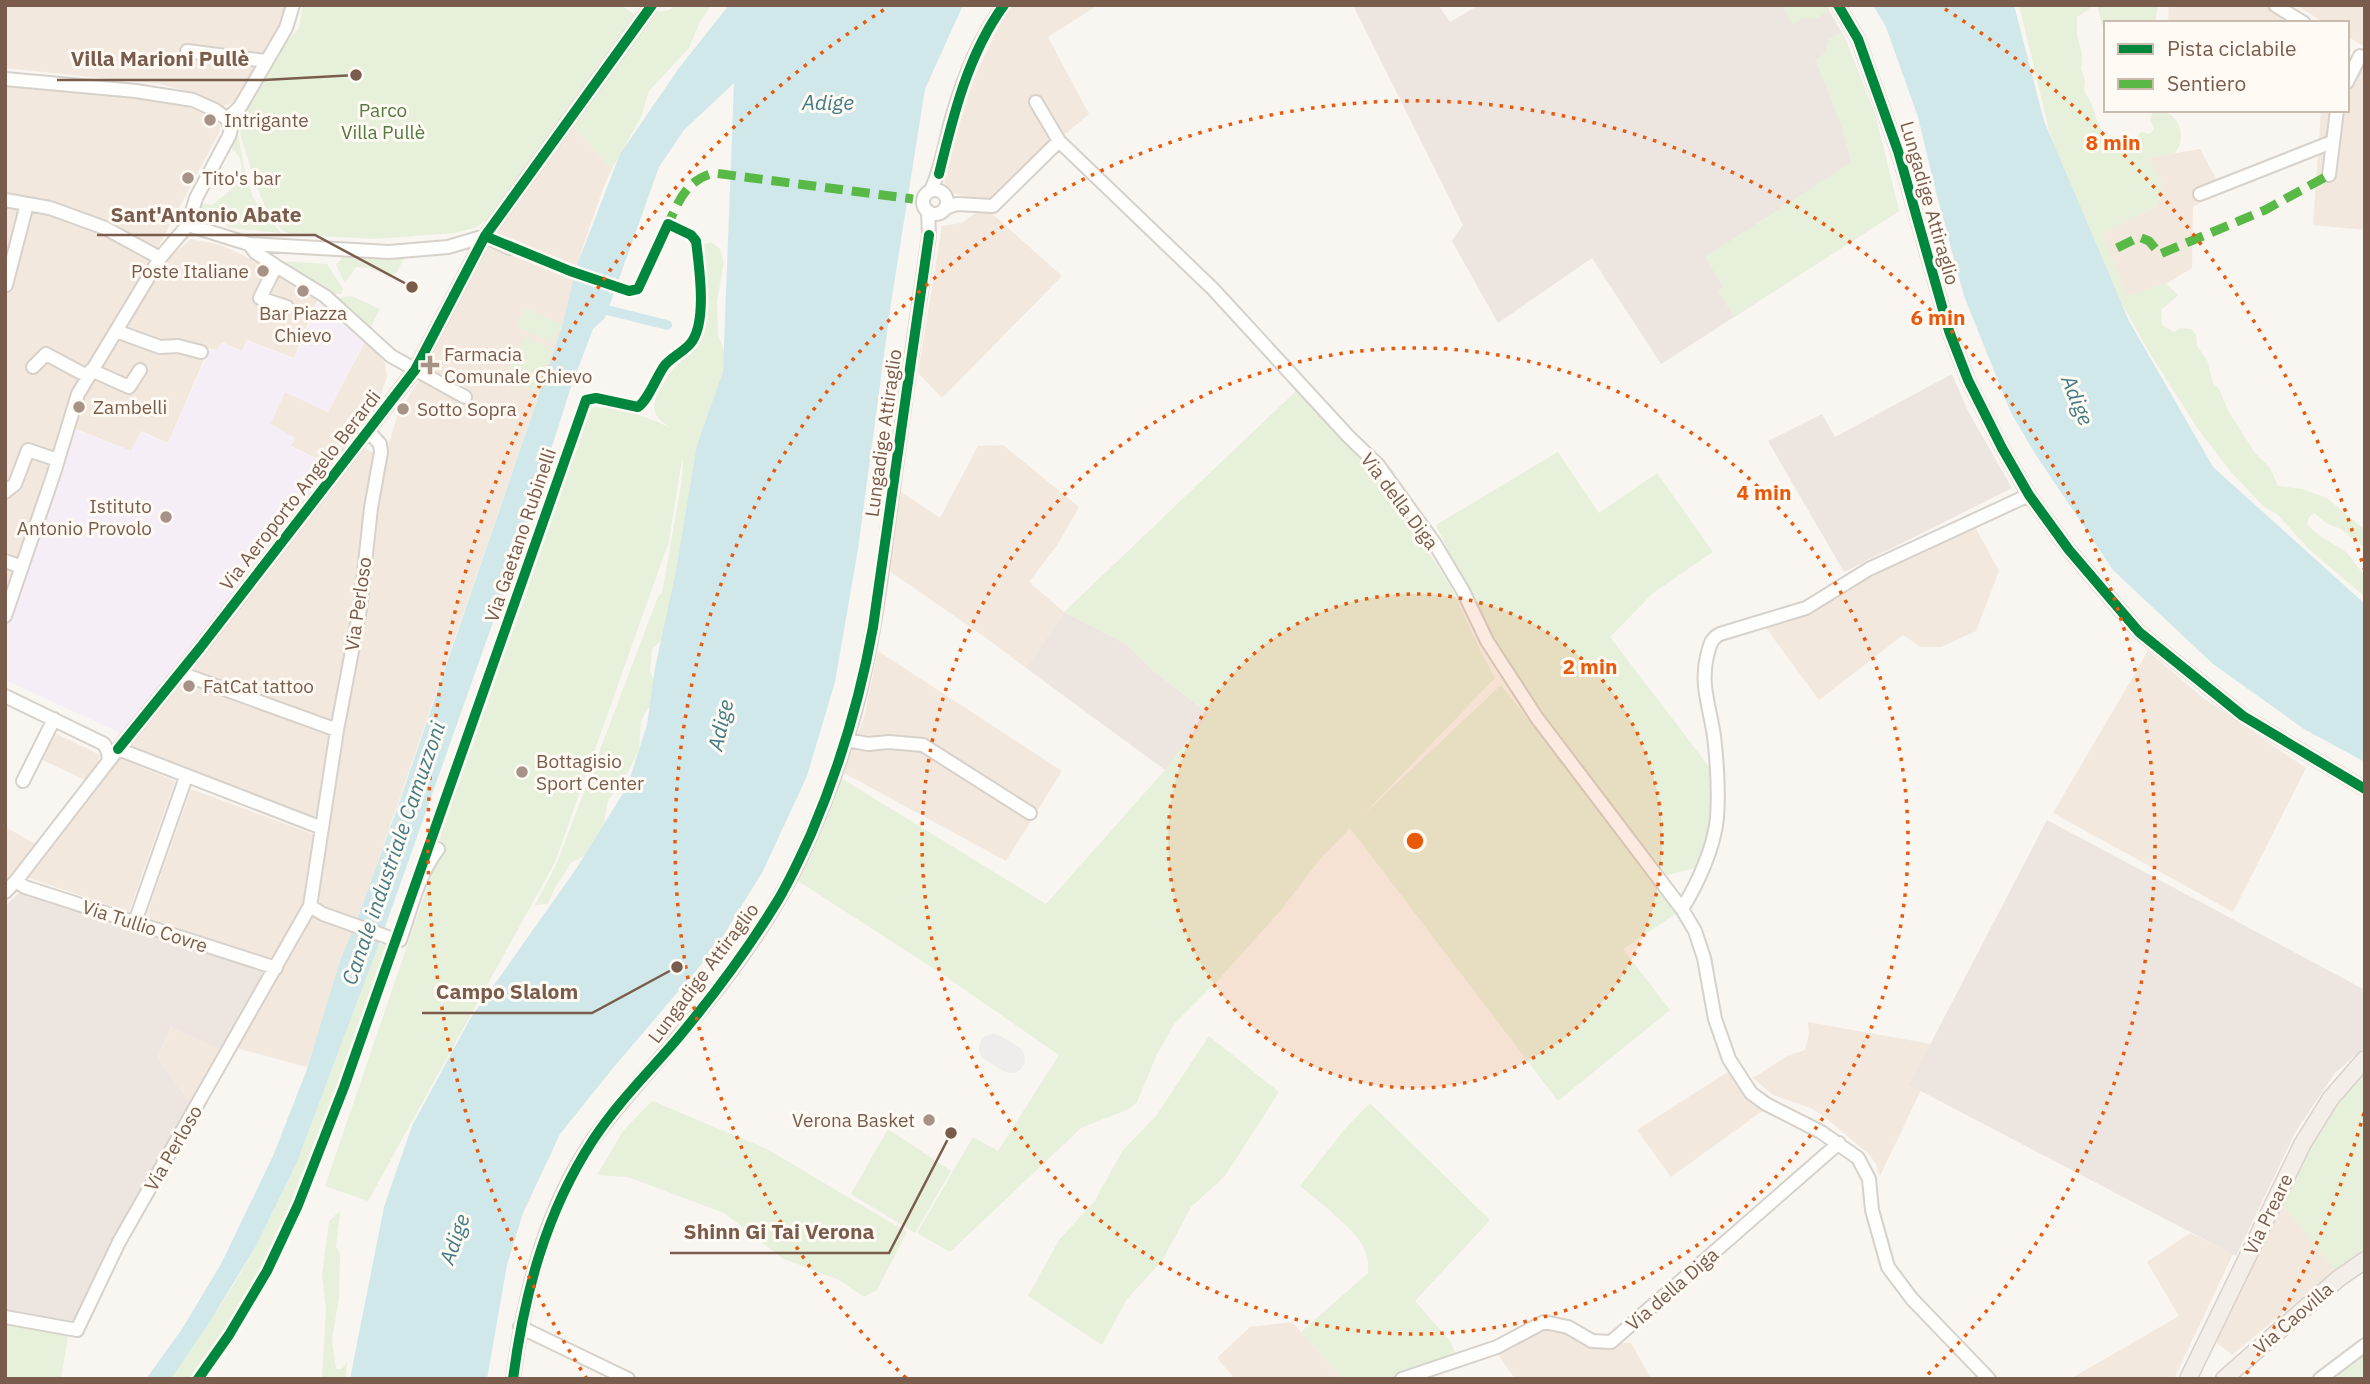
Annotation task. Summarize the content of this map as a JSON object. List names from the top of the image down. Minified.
{"streets":{"main road":["Via Preare","Via Caovilla"],"street":["Lungadige Attiraglio","Via Aeroporto Angelo Berardi","Via della Diga","Via Perloso","Via Tullio Covre"],"cycle path":["Via Gaetano Rubinelli"]},"crossings":[["Via Aeroporto Angelo Berardi","Via Perloso"],["Via Aeroporto Angelo Berardi","Via Tullio Covre"],["Via Perloso","Via Tullio Covre"]],"water":["Adige","Canale industriale Camuzzoni"],"parks":["Parco Villa Pullè"],"places":{"other":["Villa Marioni Pullè","Intrigante","Tito's bar","Poste Italiane","Sant'Antonio Abate","Bar Piazza Chievo","Zambelli","Sotto Sopra","Istituto Antonio Provolo","FatCat tattoo","Bottagisio Sport Center","Campo Slalom","Verona Basket","Shinn Gi Tai Verona"],"health":["Farmacia Comunale Chievo"]},"legend":["Pista ciclabile","Sentiero"],"rings":["8 min","6 min","4 min","2 min"]}
